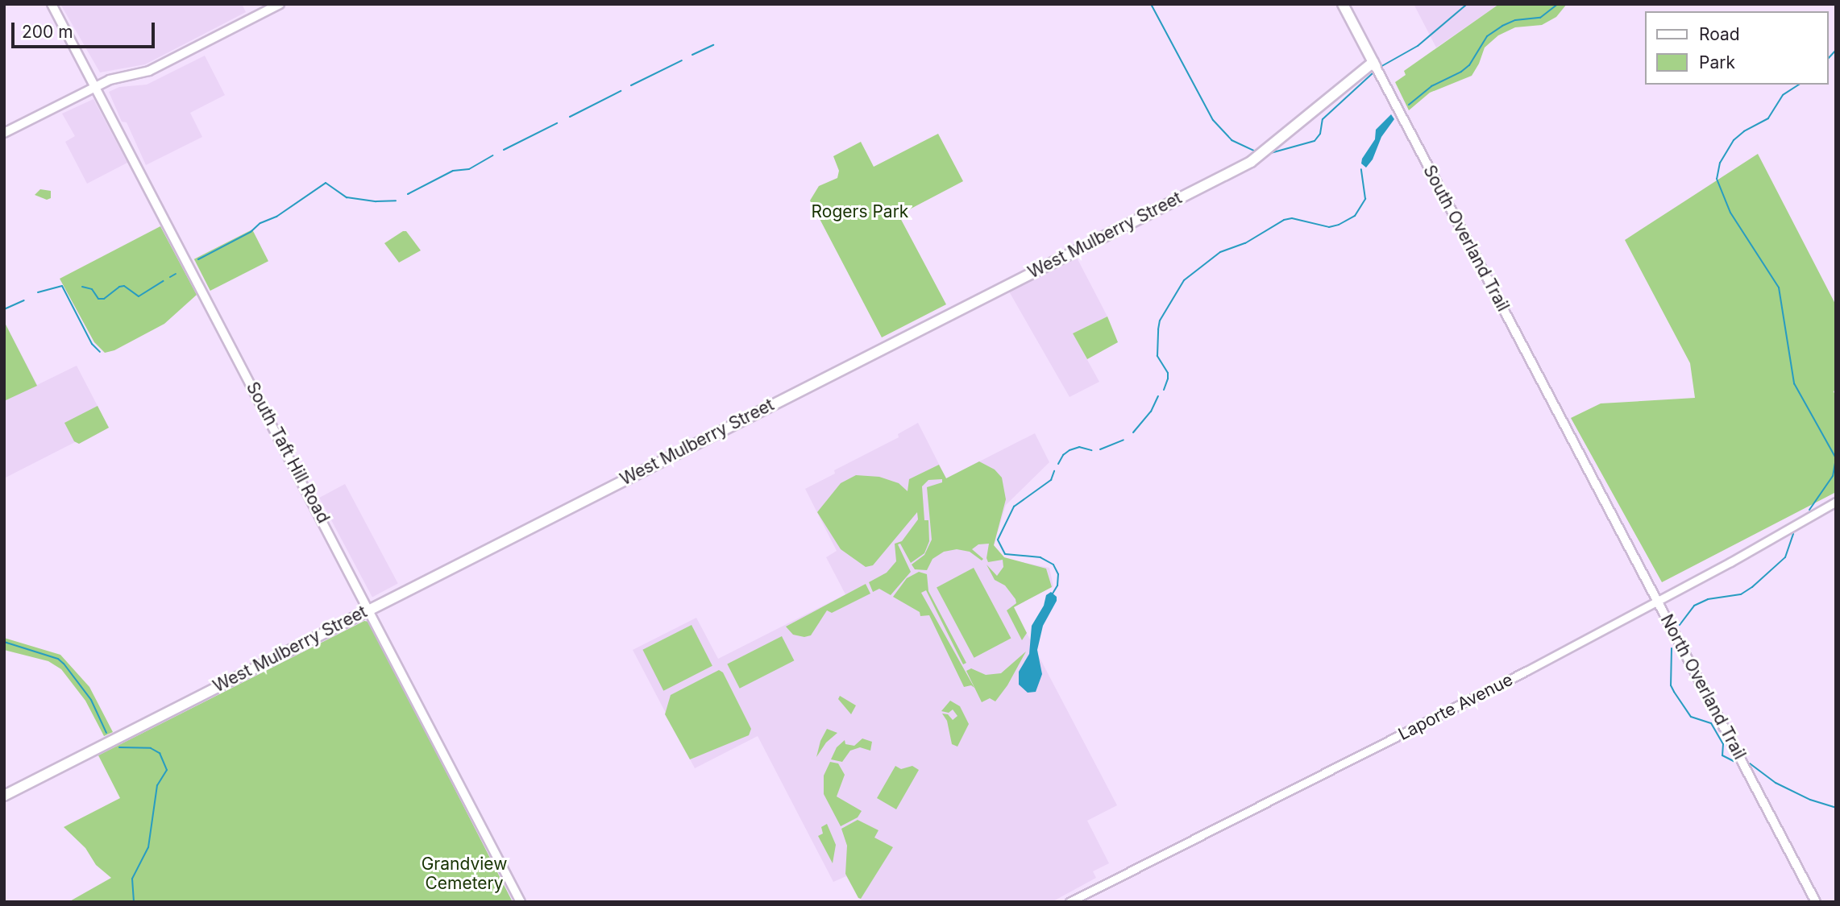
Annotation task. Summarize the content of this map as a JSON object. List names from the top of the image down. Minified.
{"streets":{"main road":["West Mulberry Street","South Overland Trail","South Taft Hill Road","North Overland Trail"],"street":["Laporte Avenue"]},"crossings":[["West Mulberry Street","South Overland Trail"],["West Mulberry Street","South Taft Hill Road"],["South Overland Trail","North Overland Trail"],["North Overland Trail","Laporte Avenue"]],"parks":["Rogers Park","Grandview Cemetery"],"legend":["Road","Park"],"scale_bar":"200 m"}
